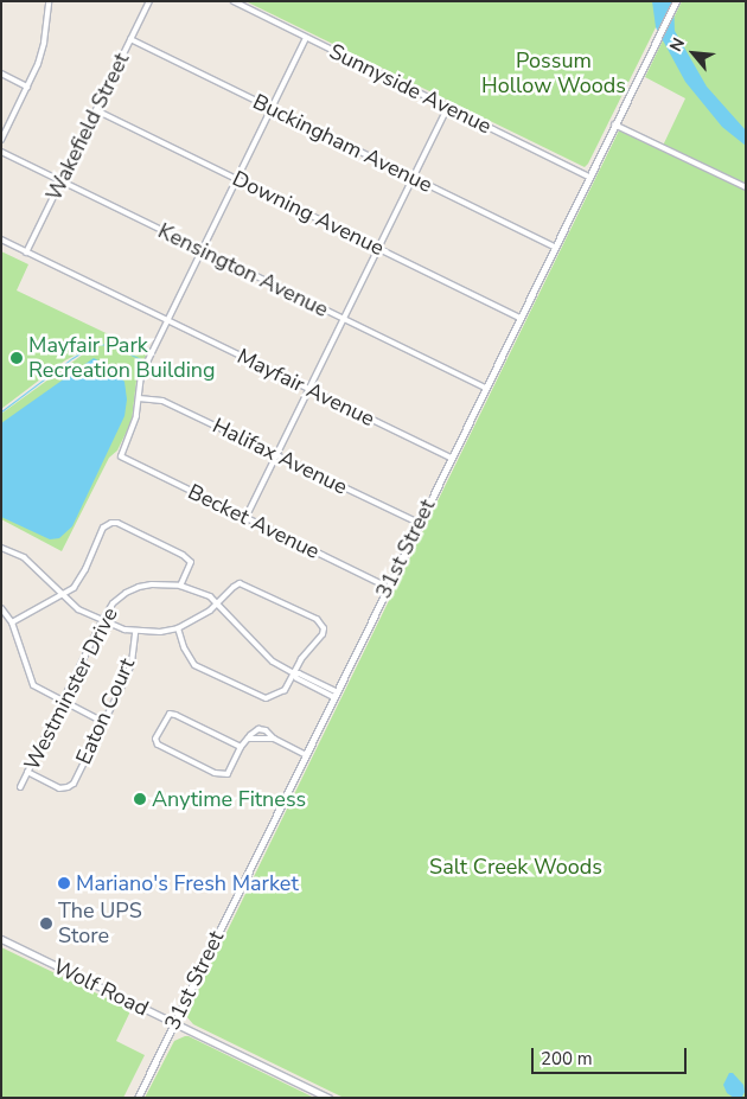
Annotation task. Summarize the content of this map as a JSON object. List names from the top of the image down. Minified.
{"streets":{"main road":["31st Street","Wolf Road"],"street":["Sunnyside Avenue","Wakefield Street","Buckingham Avenue","Downing Avenue","Kensington Avenue","Mayfair Avenue","Halifax Avenue","Becket Avenue","Westminster Drive","Eaton Court"]},"crossings":[["Sunnyside Avenue","31st Street"],["Wakefield Street","Buckingham Avenue"],["Wakefield Street","Downing Avenue"],["Wakefield Street","Kensington Avenue"],["Wakefield Street","Mayfair Avenue"],["Buckingham Avenue","31st Street"],["Downing Avenue","31st Street"],["Kensington Avenue","31st Street"],["Mayfair Avenue","31st Street"],["Halifax Avenue","Becket Avenue"],["Halifax Avenue","31st Street"],["Becket Avenue","31st Street"],["31st Street","Westminster Drive"],["31st Street","Wolf Road"],["Westminster Drive","Eaton Court"]],"parks":["Possum Hollow Woods","Salt Creek Woods"],"places":["Mayfair Park Recreation Building","Anytime Fitness","Mariano's Fresh Market","The UPS Store"],"scale_bar":"200 m","north":"top left"}
